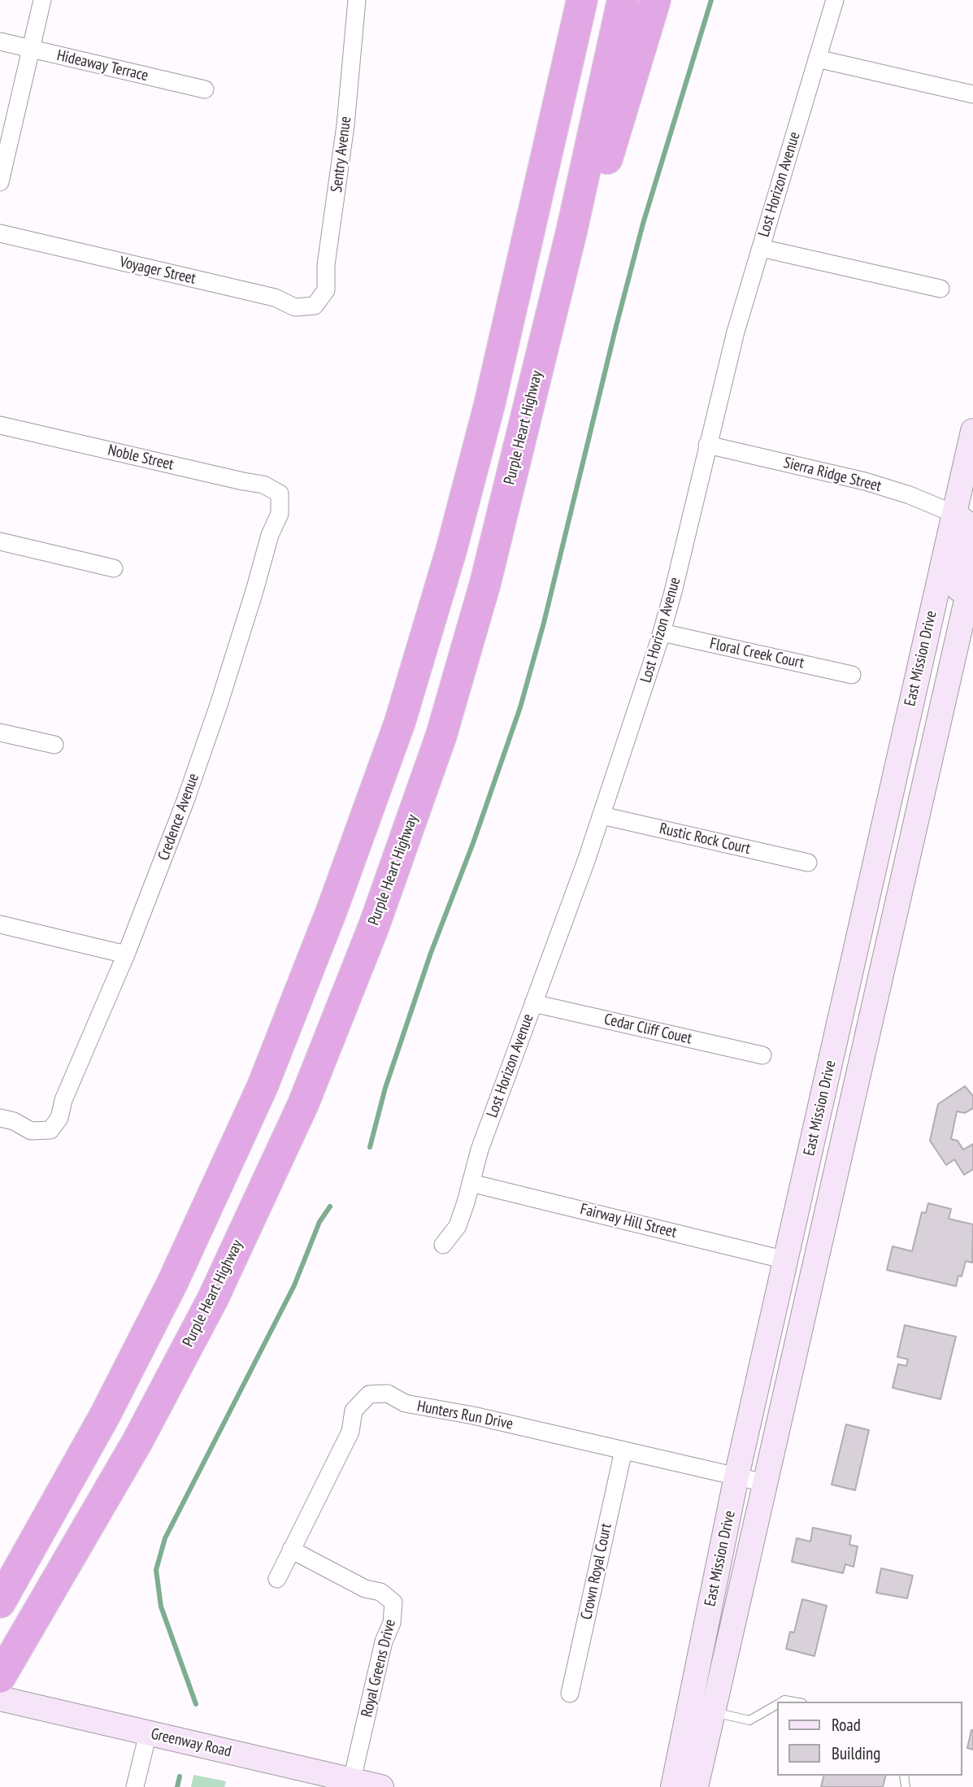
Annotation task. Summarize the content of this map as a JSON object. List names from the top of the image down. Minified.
{"streets":{"highway":["Purple Heart Highway"],"street":["Hideaway Terrace","Sentry Avenue","Lost Horizon Avenue","Voyager Street","Noble Street","Sierra Ridge Street","Floral Creek Court","East Mission Drive","Credence Avenue","Rustic Rock Court","Cedar Cliff Couet","Fairway Hill Street","Hunters Run Drive","Crown Royal Court","Royal Greens Drive","Greenway Road"]},"crossings":[["Sentry Avenue","Voyager Street"],["Lost Horizon Avenue","Sierra Ridge Street"],["Lost Horizon Avenue","Floral Creek Court"],["Lost Horizon Avenue","Rustic Rock Court"],["Lost Horizon Avenue","Cedar Cliff Couet"],["Lost Horizon Avenue","Fairway Hill Street"],["Noble Street","Credence Avenue"],["Sierra Ridge Street","East Mission Drive"],["East Mission Drive","Fairway Hill Street"],["East Mission Drive","Hunters Run Drive"],["Hunters Run Drive","Crown Royal Court"],["Hunters Run Drive","Royal Greens Drive"],["Royal Greens Drive","Greenway Road"]],"legend":["Road","Building"]}
